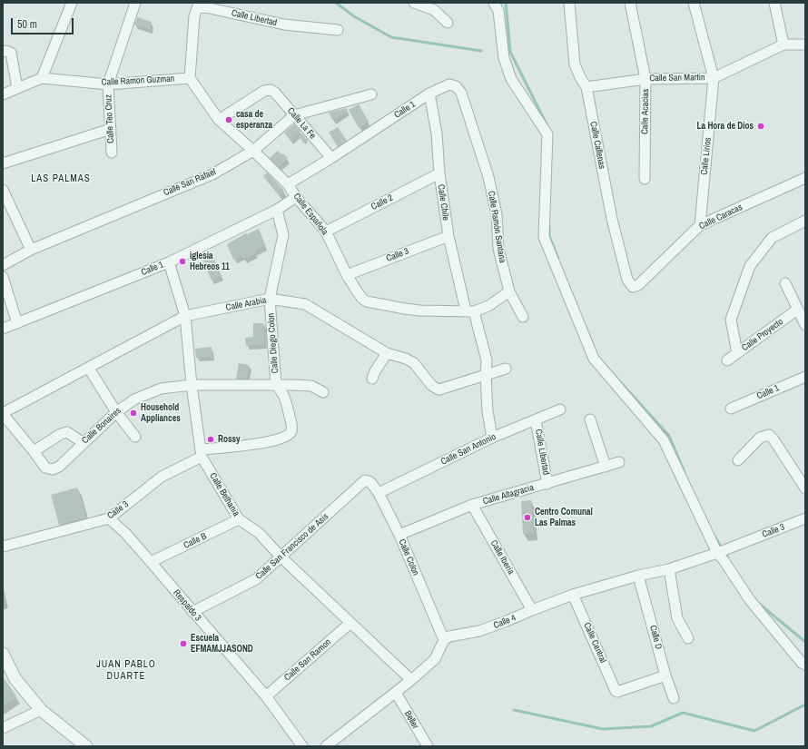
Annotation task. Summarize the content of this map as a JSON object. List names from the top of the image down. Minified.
{"streets":{"street":["Calle Libertad","Calle San Martin","Calle Ramon Guzman","Calle 1","Calle Acacias","Calle Teo Cruz","Calle La Fe","Calle Callenas","Calle Lirios","Calle San Rafael","Calle 2","Calle Chile","Calle Española","Calle Caracas","Calle Ramón Santana","Calle 3","Calle Arabia","Calle Proyecto","Calle Diego Colon","Calle Bonaires","Calle San Antonio","Calle Bethania","Calle Altagracia","Calle B","Calle San Francisco de Asis","Calle Colon","Calle Iberia","Respaldo 3","Calle 4","Calle D","Calle Central","Calle San Ramon","Beller"]},"crossings":[["Calle Libertad","Calle Ramon Guzman"],["Calle Libertad","Calle Española"],["Calle Libertad","Calle San Antonio"],["Calle Libertad","Calle Altagracia"],["Calle San Martin","Calle Acacias"],["Calle San Martin","Calle Callenas"],["Calle San Martin","Calle Lirios"],["Calle Ramon Guzman","Calle Teo Cruz"],["Calle Ramon Guzman","Calle Española"],["Calle 1","Calle La Fe"],["Calle 1","Calle Chile"],["Calle 1","Calle Española"],["Calle 1","Calle Ramón Santana"],["Calle 1","Calle Diego Colon"],["Calle 1","Calle Bethania"],["Calle La Fe","Calle San Rafael"],["Calle La Fe","Calle Española"],["Calle Callenas","Calle Caracas"],["Calle Lirios","Calle Caracas"],["Calle San Rafael","Calle Española"],["Calle 2","Calle Chile"],["Calle 2","Calle Española"],["Calle Chile","Calle Española"],["Calle Chile","Calle 3"],["Calle Chile","Calle Arabia"],["Calle Chile","Calle San Antonio"],["Calle Española","Calle 3"],["Calle 3","Calle Diego Colon"],["Calle 3","Calle Bethania"],["Calle 3","Respaldo 3"],["Calle 3","Calle 4"],["Calle Arabia","Calle Diego Colon"],["Calle Arabia","Calle Bonaires"],["Calle Arabia","Calle Bethania"],["Calle Diego Colon","Calle Bonaires"],["Calle Bonaires","Calle Bethania"],["Calle San Antonio","Calle Colon"],["Calle Bethania","Calle B"],["Calle Bethania","Calle San Francisco de Asis"],["Calle Bethania","Calle San Ramon"],["Calle Altagracia","Calle Colon"],["Calle Altagracia","Calle Iberia"],["Calle B","Respaldo 3"],["Calle San Francisco de Asis","Calle Colon"],["Calle San Francisco de Asis","Respaldo 3"],["Calle Colon","Calle 4"],["Calle Iberia","Calle 4"],["Respaldo 3","Calle San Ramon"],["Calle 4","Calle D"],["Calle 4","Calle Central"],["Calle D","Calle Central"]],"districts":["LAS PALMAS","JUAN PABLO DUARTE"],"places":["casa de esperanza","La Hora de Dios","iglesia Hebreos 11","Household Appliances","Rossy","Centro Comunal Las Palmas","Escuela EFMAMJJASOND"],"scale_bar":"50 m"}
